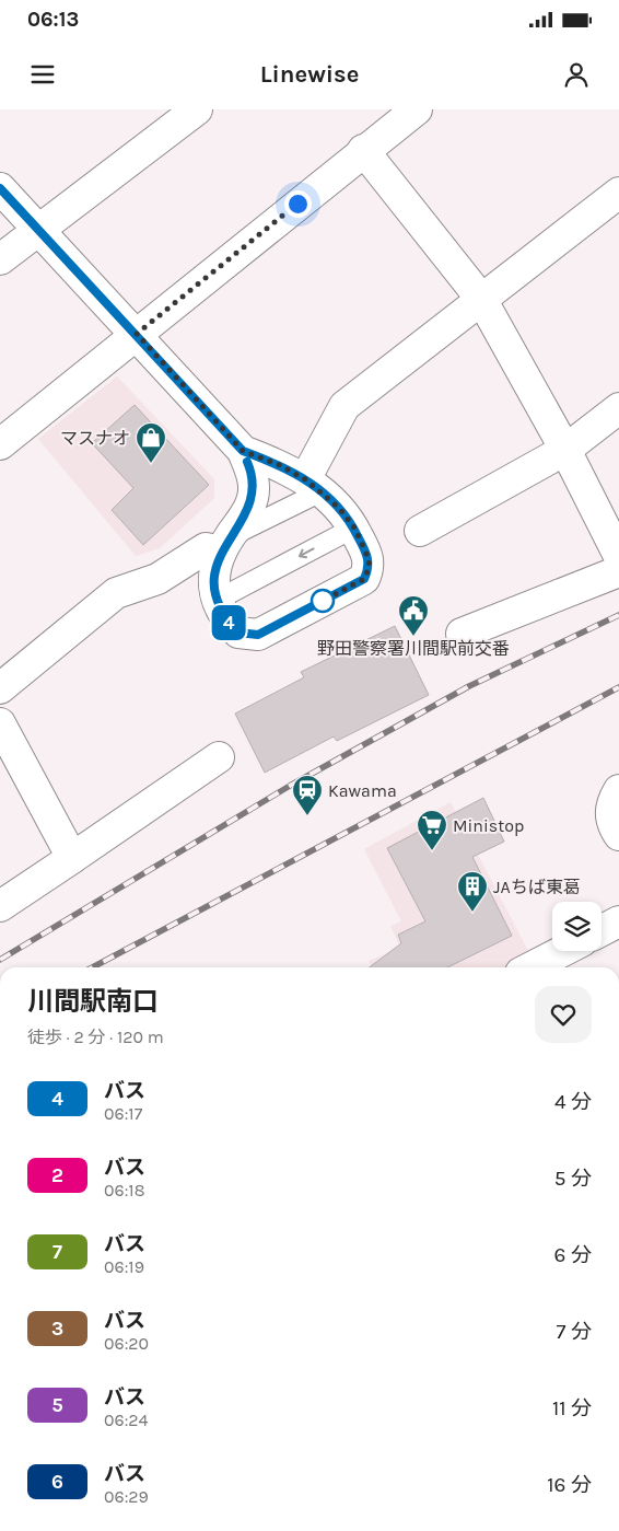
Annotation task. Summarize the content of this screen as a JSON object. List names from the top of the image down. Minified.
{"places":{"shop":["マスナオ"],"public building":["野田警察署川間駅前交番"],"station":["Kawama"],"supermarket":["Ministop"],"building":["JAちば東葛"]},"lines":["bus line 4"],"page":{"status":"06:13","header":"Linewise","on_map":"4","heading":["川間駅南口","徒歩 · 2 分 · 120 m"],"list":[{"mark":"4","name":"バス","note":"06:17","value":"4 分"},{"mark":"2","name":"バス","note":"06:18","value":"5 分"},{"mark":"7","name":"バス","note":"06:19","value":"6 分"},{"mark":"3","name":"バス","note":"06:20","value":"7 分"},{"mark":"5","name":"バス","note":"06:24","value":"11 分"},{"mark":"6","name":"バス","note":"06:29","value":"16 分"}]}}
